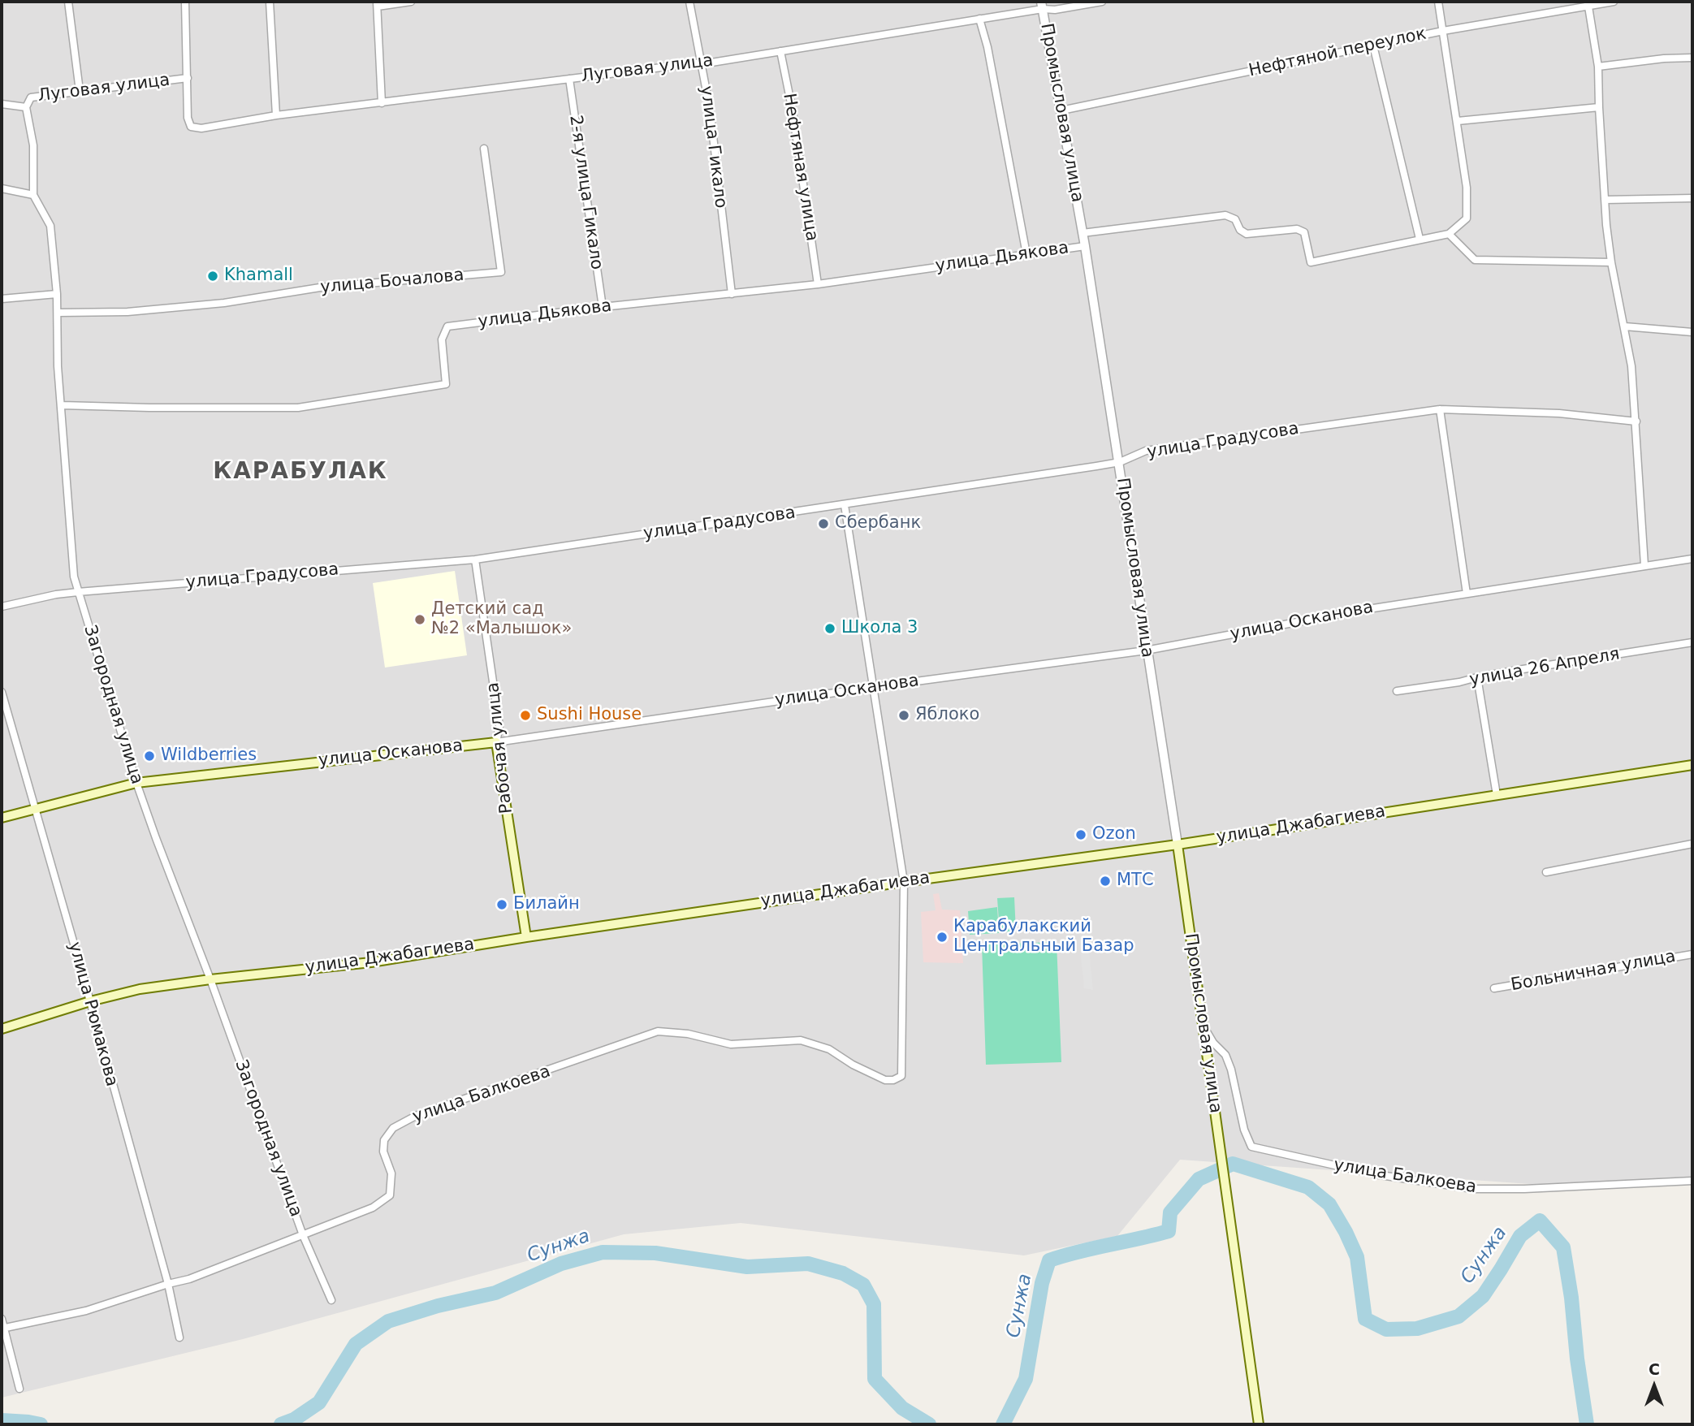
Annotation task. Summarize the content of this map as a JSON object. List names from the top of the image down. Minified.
{"streets":{"main road":["Промысловая улица","улица Осканова","Рабочая улица","улица Джабагиева"],"street":["Нефтяной переулок","Луговая улица","улица Гикало","Нефтяная улица","2-я улица Гикало","улица Дьякова","улица Бочалова","улица Градусова","улица 26 Апреля","Загородная улица","Больничная улица","улица Рюмакова","улица Балкоева"]},"crossings":[["Нефтяной переулок","Промысловая улица"],["Луговая улица","Промысловая улица"],["Луговая улица","улица Гикало"],["Луговая улица","Нефтяная улица"],["Луговая улица","2-я улица Гикало"],["Луговая улица","Загородная улица"],["Промысловая улица","улица Дьякова"],["Промысловая улица","улица Градусова"],["Промысловая улица","улица Осканова"],["Промысловая улица","улица Джабагиева"],["Промысловая улица","улица Балкоева"],["улица Гикало","улица Дьякова"],["Нефтяная улица","улица Дьякова"],["2-я улица Гикало","улица Дьякова"],["улица Дьякова","Загородная улица"],["улица Бочалова","Загородная улица"],["улица Градусова","Загородная улица"],["улица Градусова","Рабочая улица"],["улица Осканова","Загородная улица"],["улица Осканова","Рабочая улица"],["улица Осканова","улица Рюмакова"],["Загородная улица","улица Джабагиева"],["Загородная улица","улица Балкоева"],["Рабочая улица","улица Джабагиева"],["улица Джабагиева","улица Рюмакова"],["улица Джабагиева","улица Балкоева"],["улица Рюмакова","улица Балкоева"]],"districts":["КАРАБУЛАК"],"water":["Сунжа"],"places":["Khamall","Сбербанк","Детский сад №2 «Малышок»","Школа 3","Sushi House","Яблоко","Wildberries","Ozon","МТС","Билайн","Карабулакский Центральный Базар"],"north":"top"}
